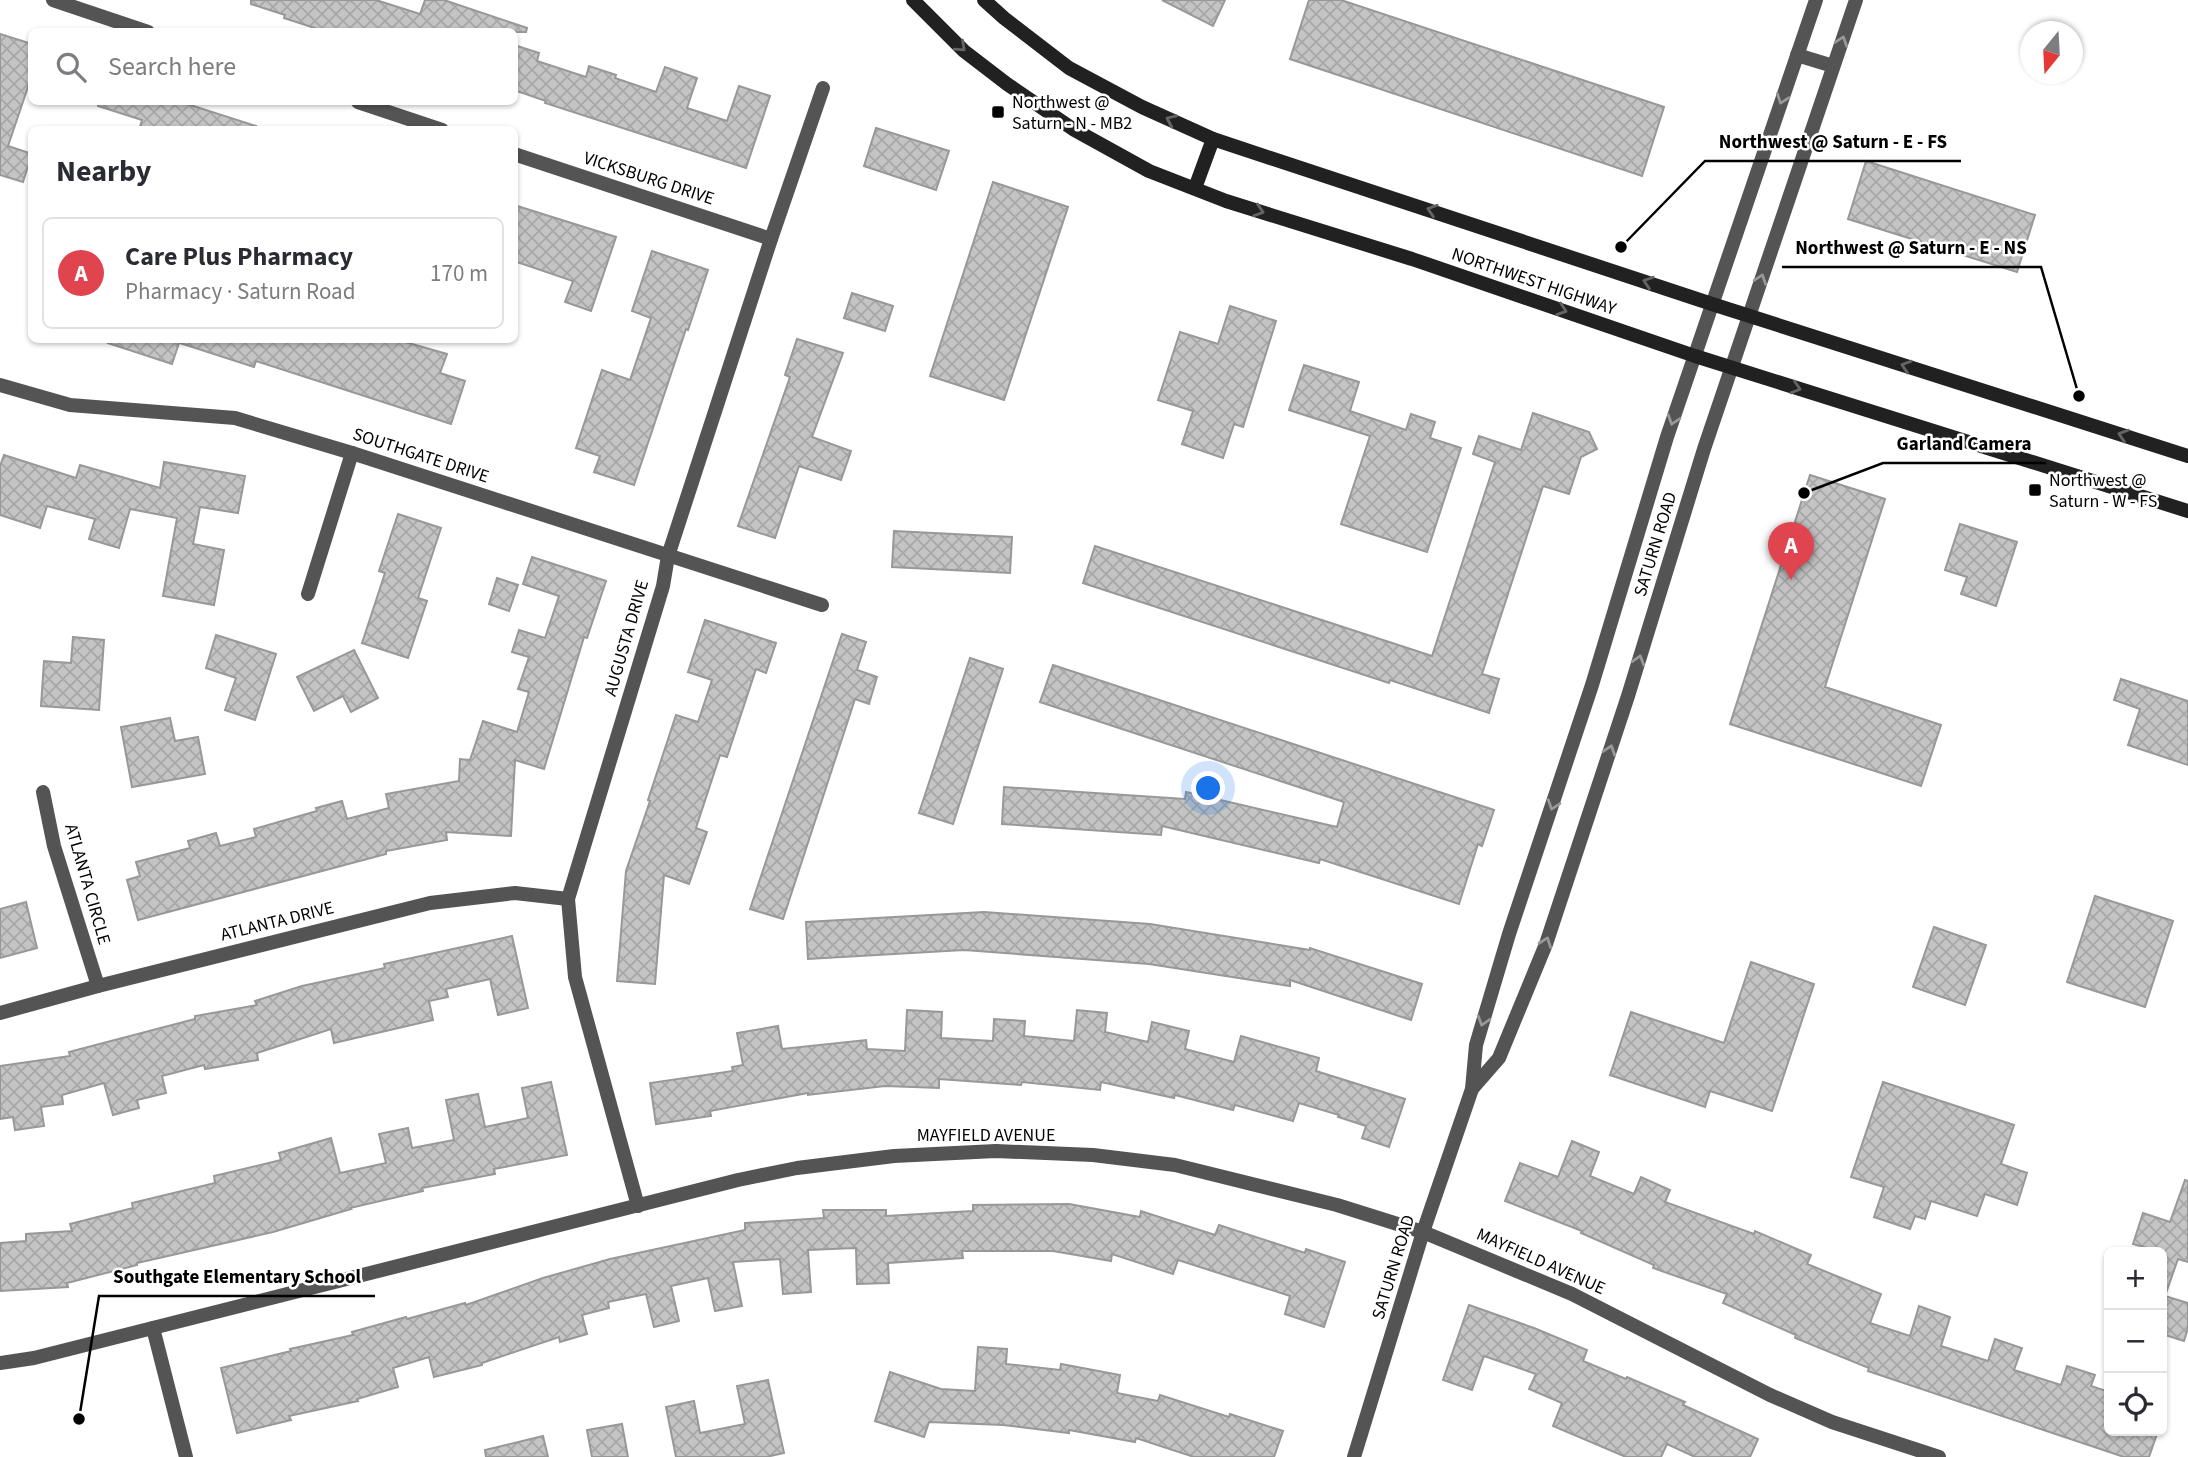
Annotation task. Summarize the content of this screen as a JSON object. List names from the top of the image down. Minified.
{"streets":{"main road":["NORTHWEST HIGHWAY"],"street":["VICKSBURG DRIVE","SOUTHGATE DRIVE","SATURN ROAD","AUGUSTA DRIVE","ATLANTA CIRCLE","ATLANTA DRIVE","MAYFIELD AVENUE"]},"crossings":[["VICKSBURG DRIVE","AUGUSTA DRIVE"],["NORTHWEST HIGHWAY","SATURN ROAD"],["SOUTHGATE DRIVE","AUGUSTA DRIVE"],["SATURN ROAD","MAYFIELD AVENUE"],["AUGUSTA DRIVE","ATLANTA DRIVE"],["AUGUSTA DRIVE","MAYFIELD AVENUE"],["ATLANTA CIRCLE","ATLANTA DRIVE"]],"places":{"transit":["Northwest @ Saturn - N - MB2","Northwest @ Saturn - W - FS"],"other":["Northwest @ Saturn - E - FS","Northwest @ Saturn - E - NS","Garland Camera","Southgate Elementary School"]},"north":"bottom","page":{"search":"Search here","heading":"Nearby","list":[{"mark":"A","name":"Care Plus Pharmacy","note":"Pharmacy · Saturn Road","value":"170 m"}],"pins":"A","map_buttons":["+","−"]}}
